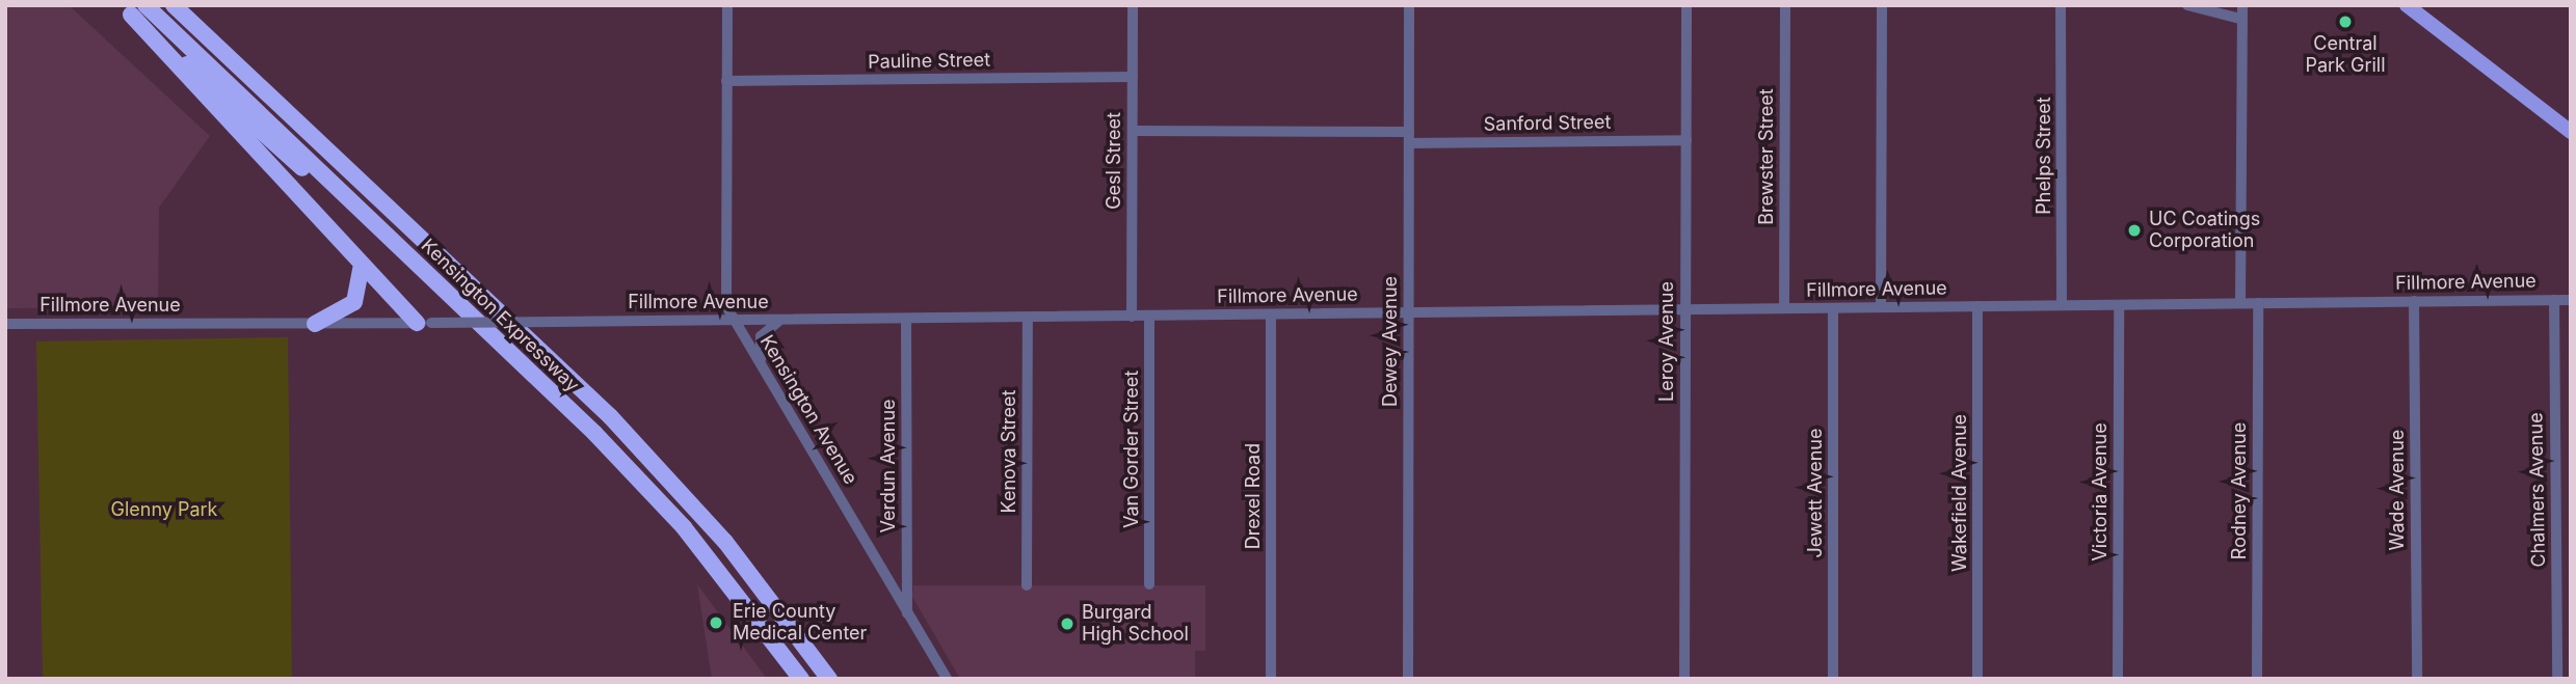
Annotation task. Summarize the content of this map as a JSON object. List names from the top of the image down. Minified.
{"streets":{"highway":["Kensington Expressway"],"street":["Pauline Street","Sanford Street","Phelps Street","Brewster Street","Gesl Street","Fillmore Avenue","Dewey Avenue","Leroy Avenue","Kensington Avenue","Van Gorder Street","Kenova Street","Verdun Avenue","Wade Avenue","Chalmers Avenue","Rodney Avenue","Victoria Avenue","Jewett Avenue","Wakefield Avenue","Drexel Road"]},"crossings":[["Pauline Street","Gesl Street"],["Pauline Street","Kensington Avenue"],["Sanford Street","Gesl Street"],["Sanford Street","Dewey Avenue"],["Sanford Street","Leroy Avenue"],["Phelps Street","Fillmore Avenue"],["Brewster Street","Fillmore Avenue"],["Gesl Street","Fillmore Avenue"],["Fillmore Avenue","Dewey Avenue"],["Fillmore Avenue","Leroy Avenue"],["Fillmore Avenue","Kensington Avenue"],["Fillmore Avenue","Van Gorder Street"],["Fillmore Avenue","Kenova Street"],["Fillmore Avenue","Verdun Avenue"],["Fillmore Avenue","Wade Avenue"],["Fillmore Avenue","Chalmers Avenue"],["Fillmore Avenue","Rodney Avenue"],["Fillmore Avenue","Victoria Avenue"],["Fillmore Avenue","Jewett Avenue"],["Fillmore Avenue","Wakefield Avenue"],["Fillmore Avenue","Drexel Road"],["Kensington Avenue","Verdun Avenue"]],"parks":["Glenny Park"],"places":["Central Park Grill","UC Coatings Corporation","Erie County Medical Center","Burgard High School"]}
